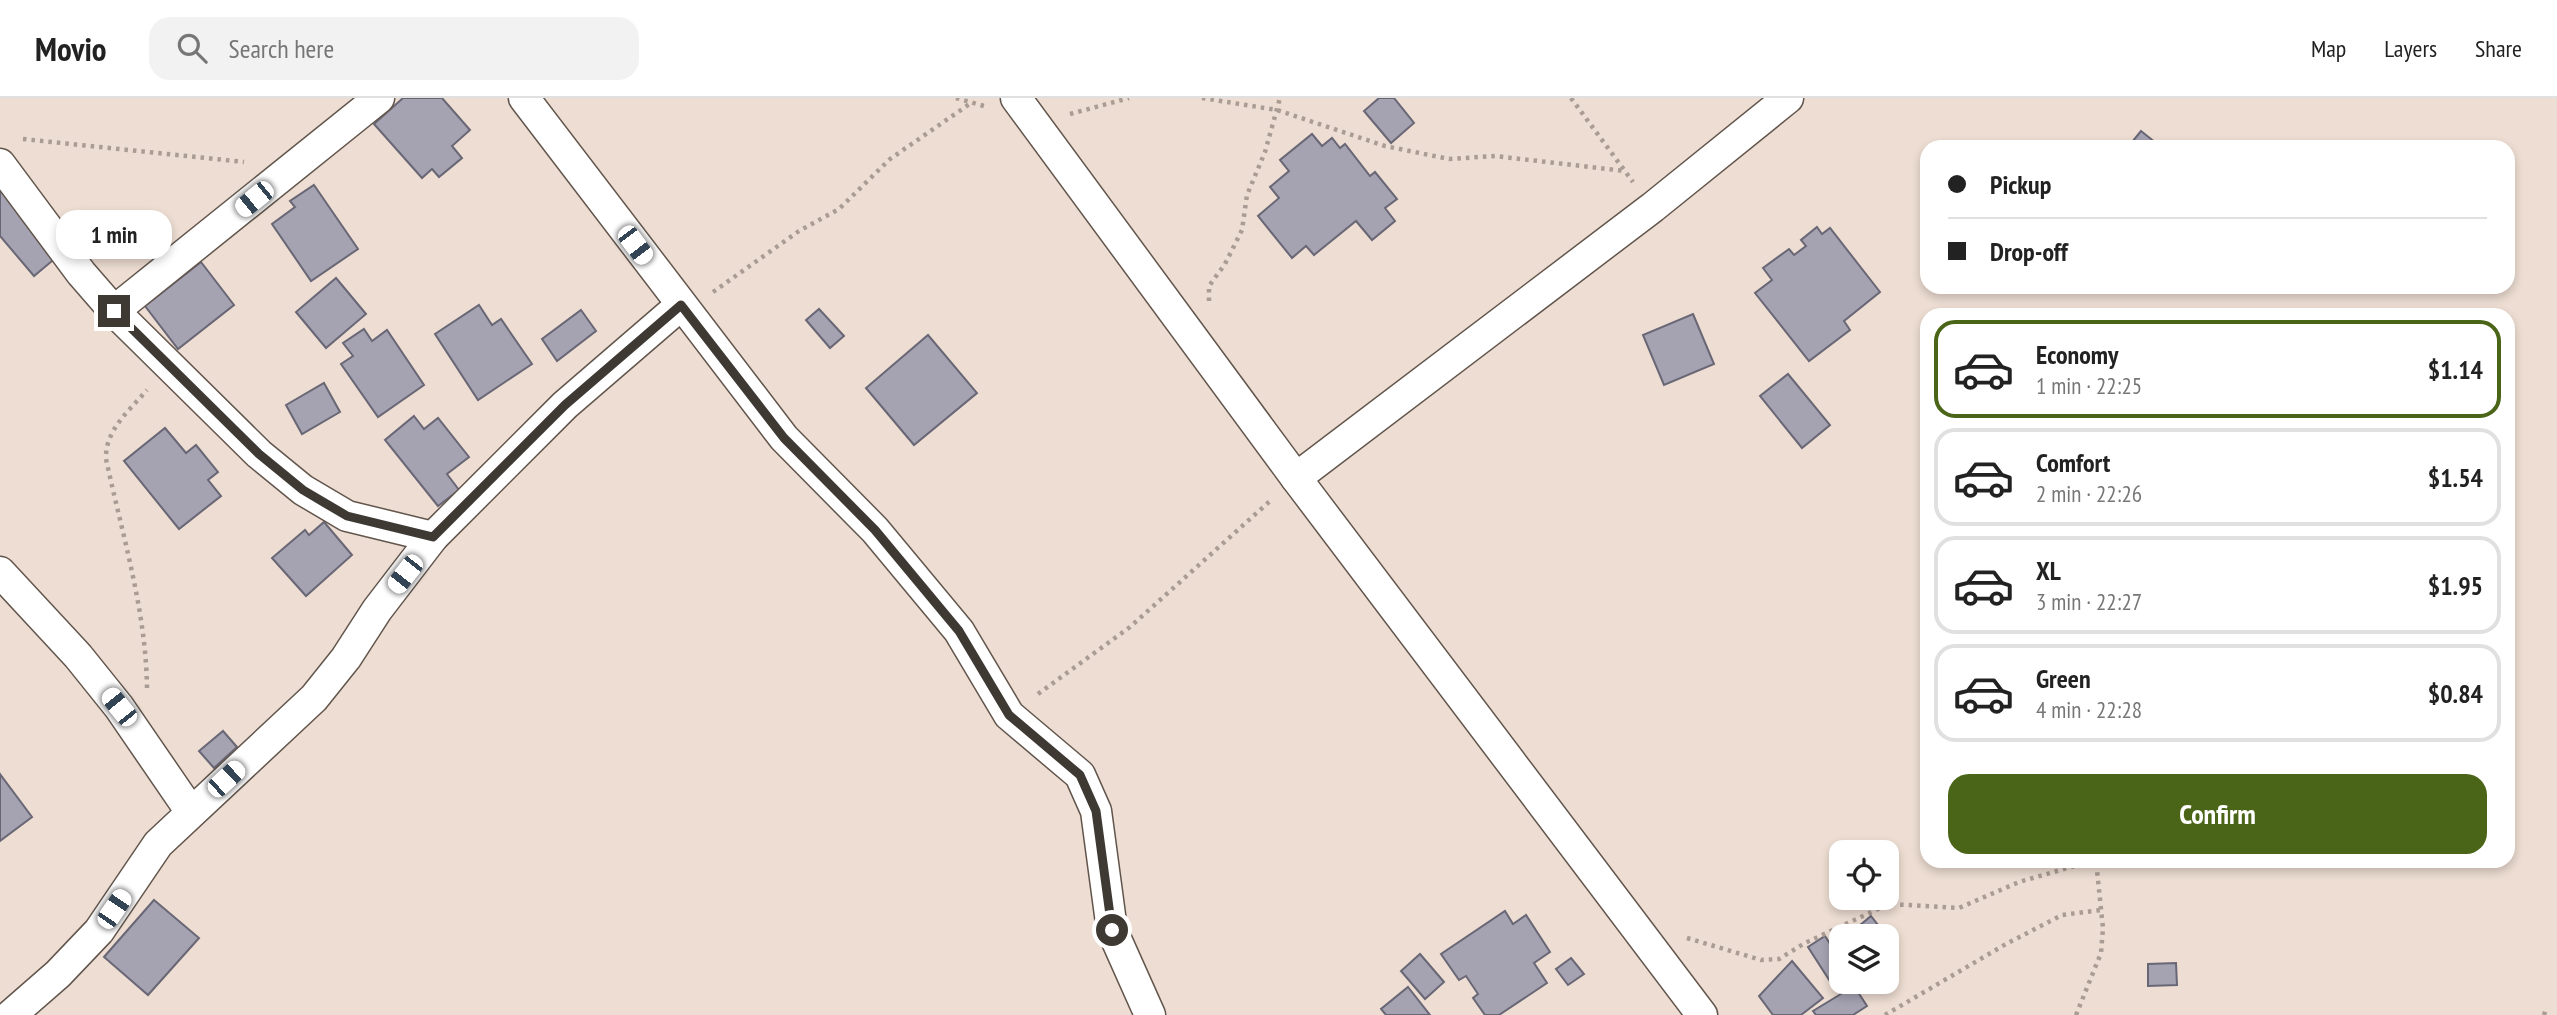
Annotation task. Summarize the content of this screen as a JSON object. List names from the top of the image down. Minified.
{"page":{"header":"Movio","search":"Search here","nav":["Map","Layers","Share"],"banner":["Pickup","Drop-off"],"bubble":"1 min","list":[{"name":"Economy","note":"1 min · 22:25","value":"$1.14"},{"name":"Comfort","note":"2 min · 22:26","value":"$1.54"},{"name":"XL","note":"3 min · 22:27","value":"$1.95"},{"name":"Green","note":"4 min · 22:28","value":"$0.84"}],"buttons":"Confirm"}}
